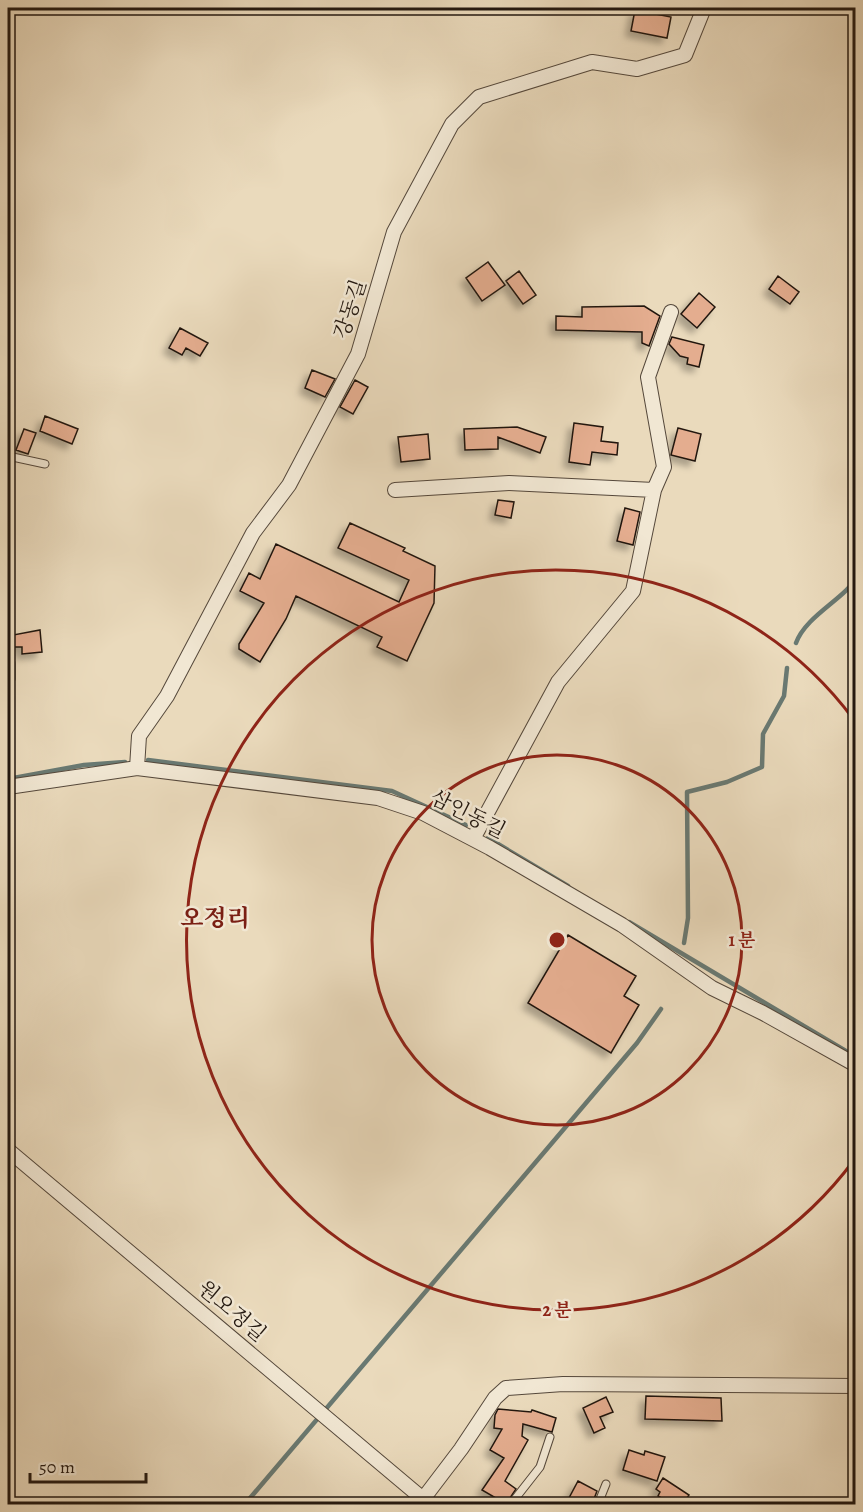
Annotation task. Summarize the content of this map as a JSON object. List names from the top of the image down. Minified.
{"streets":{"street":["강동길","삼인동길","원오정길"]},"crossings":[["강동길","삼인동길"]],"districts":["오정리"],"scale_bar":"50 m","rings":["1 분","2 분"]}
